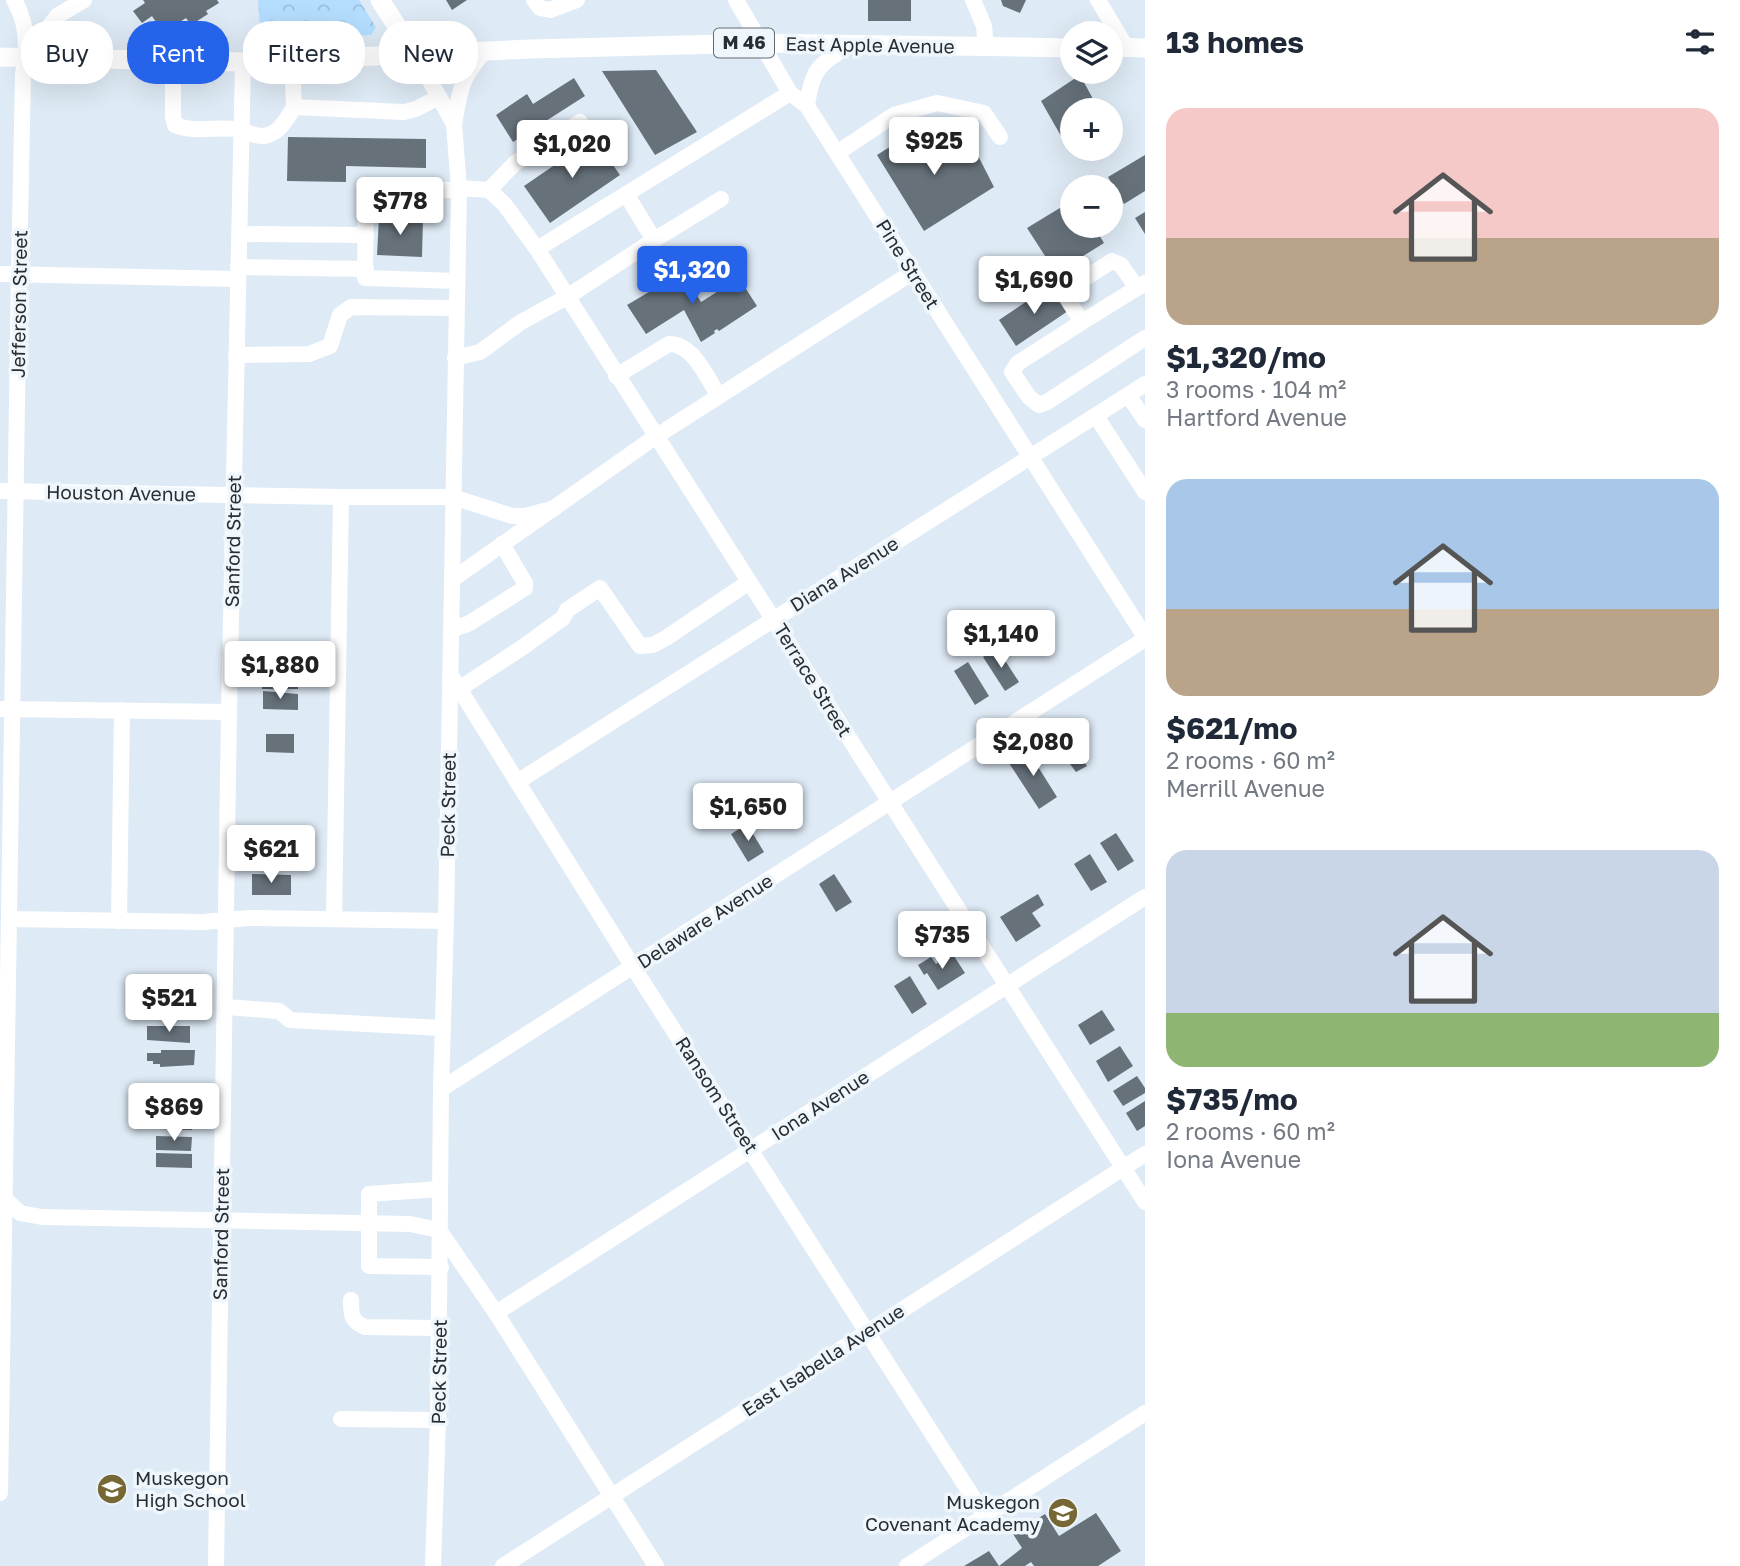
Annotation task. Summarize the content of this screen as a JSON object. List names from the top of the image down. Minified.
{"streets":{"main road":["M 46","East Apple Avenue"],"street":["Pine Street","Jefferson Street","Houston Avenue","Sanford Street","Diana Avenue","Terrace Street","Peck Street","Delaware Avenue","Ransom Street","Iona Avenue","East Isabella Avenue"]},"crossings":[["M 46","Sanford Street"],["East Apple Avenue","Pine Street"],["Pine Street","Diana Avenue"],["Pine Street","Delaware Avenue"],["Jefferson Street","Houston Avenue"],["Houston Avenue","Sanford Street"],["Houston Avenue","Peck Street"],["Diana Avenue","Terrace Street"],["Diana Avenue","Ransom Street"],["Terrace Street","Delaware Avenue"],["Terrace Street","Iona Avenue"],["Terrace Street","East Isabella Avenue"],["Peck Street","Delaware Avenue"],["Peck Street","Ransom Street"],["Delaware Avenue","Ransom Street"],["Ransom Street","Iona Avenue"],["Ransom Street","East Isabella Avenue"]],"places":{"school or university":["Muskegon High School","Muskegon Covenant Academy"]},"page":{"heading":"13 homes","map_buttons":["+","−"],"chip":["Buy","Rent","Filters","New"],"list":[{"name":"$1,320/mo","note":"3 rooms · 104 m² · Hartford Avenue"},{"name":"$621/mo","note":"2 rooms · 60 m² · Merrill Avenue"},{"name":"$735/mo","note":"2 rooms · 60 m² · Iona Avenue"}],"price":["$925","$1,020","$778","$1,320","$1,690","$1,140","$1,880","$2,080","$1,650","$621","$735","$521","$869"]}}
